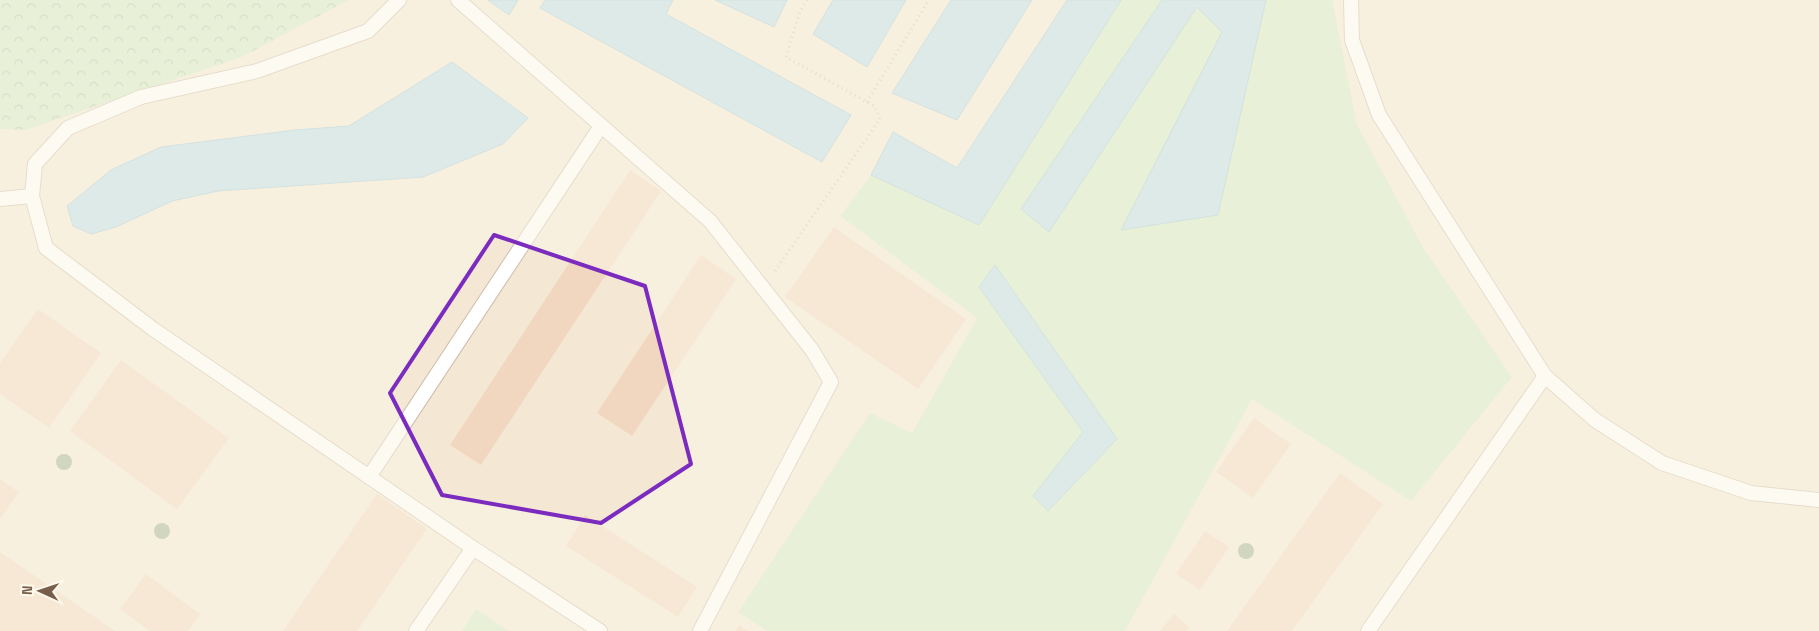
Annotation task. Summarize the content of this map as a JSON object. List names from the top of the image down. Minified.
{"north":"left"}
